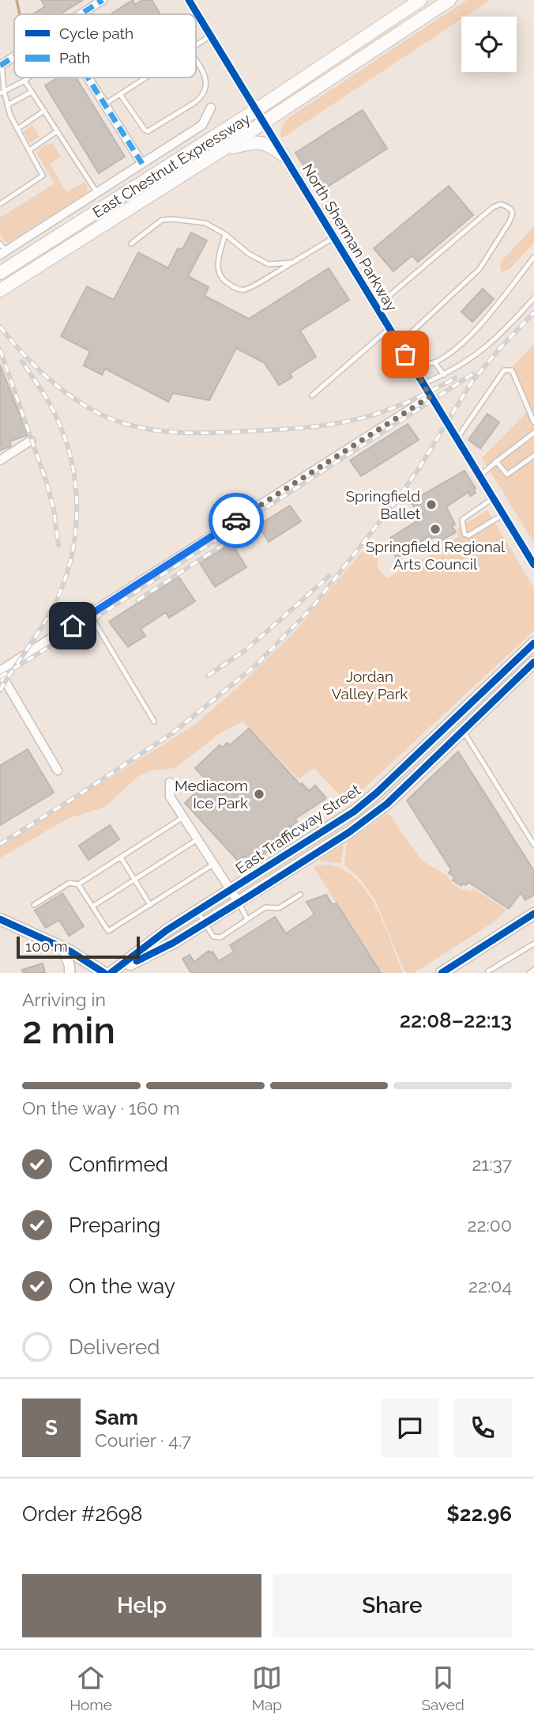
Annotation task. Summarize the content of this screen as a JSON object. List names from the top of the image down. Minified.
{"streets":{"main road":["East Chestnut Expressway","East Trafficway Street"],"street":["North Sherman Parkway"]},"crossings":[["East Chestnut Expressway","North Sherman Parkway"]],"parks":["Jordan Valley Park"],"places":["Springfield Ballet","Springfield Regional Arts Council","Mediacom Ice Park"],"legend":["Cycle path","Path"],"scale_bar":"100 m","page":{"scale":"100 m","heading":["2 min","Arriving in","22:08–22:13"],"panel":["Sam","Courier · 4.7","Order #2698","$22.96"],"bar":"On the way · 160 m","list":[["Confirmed","21:37"],["Preparing","22:00"],["On the way","22:04"],"Delivered"],"round":"S","buttons":["Help","Share"],"tabs":["Home","Map","Saved"]}}
